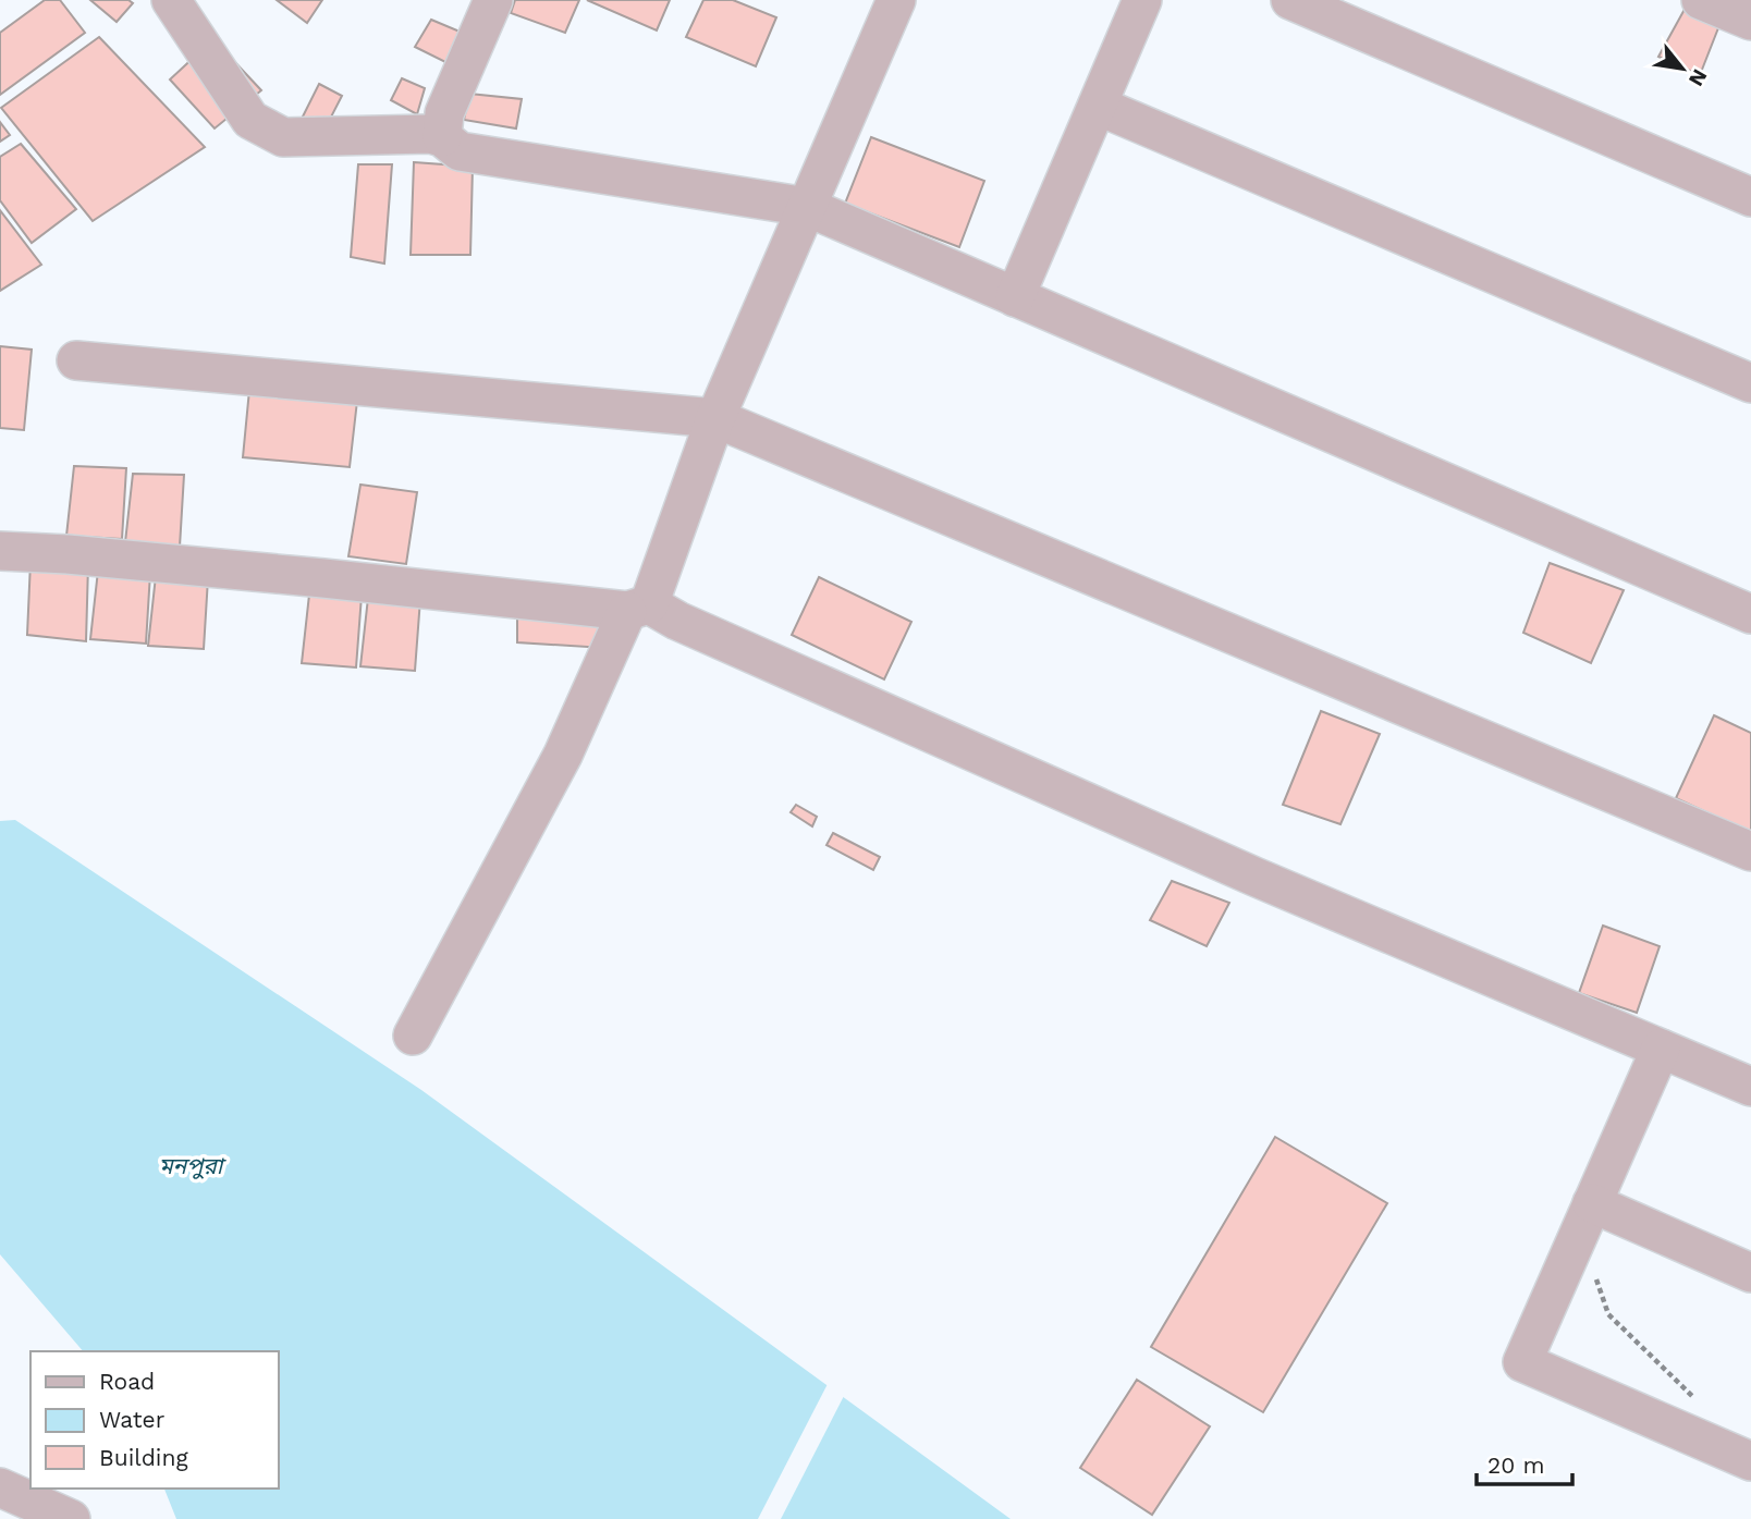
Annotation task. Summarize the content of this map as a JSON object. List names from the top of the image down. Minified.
{"water":["মনপুরা"],"legend":["Road","Water","Building"],"scale_bar":"20 m","north":"bottom right"}
